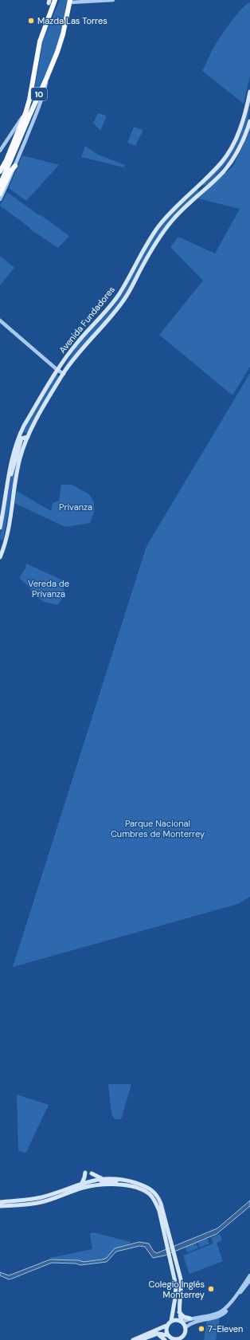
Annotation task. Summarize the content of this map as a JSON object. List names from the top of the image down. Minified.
{"streets":{"highway":["10"],"main road":["Avenida Fundadores"]},"parks":["Privanza","Vereda de Privanza","Parque Nacional Cumbres de Monterrey"],"places":["Mazda Las Torres","Colegio Inglés Monterrey","7-Eleven"]}
